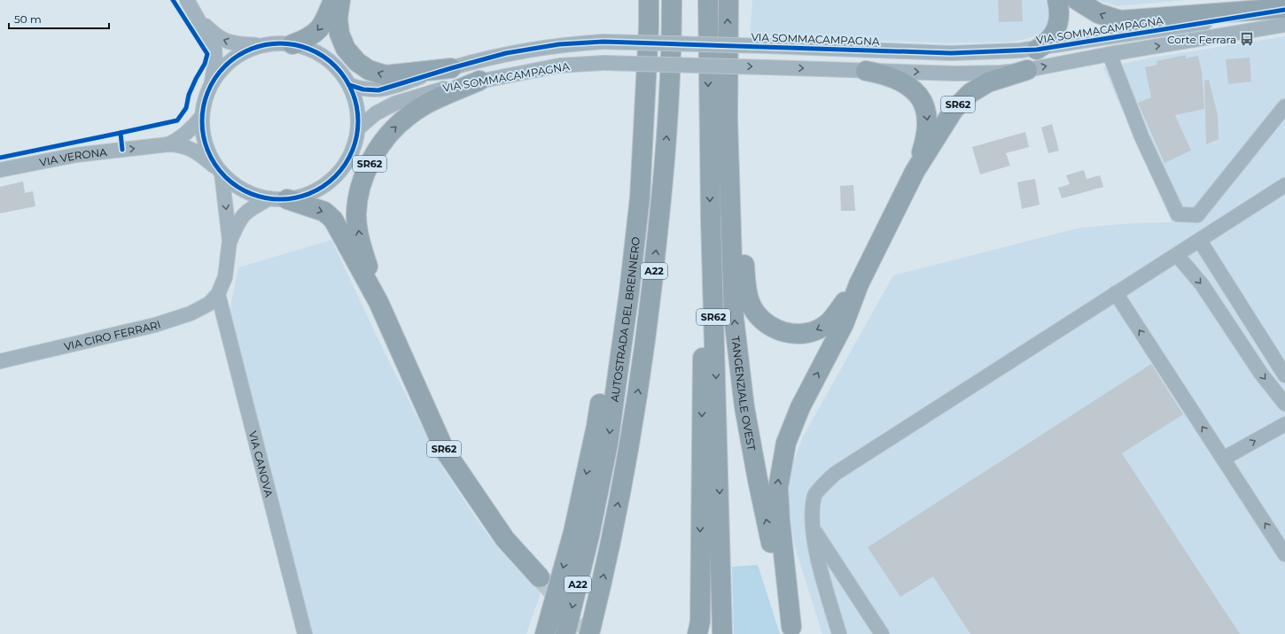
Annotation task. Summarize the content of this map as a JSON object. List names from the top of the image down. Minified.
{"streets":{"highway":["SR62","A22","AUTOSTRADA DEL BRENNERO","TANGENZIALE OVEST"],"street":["VIA SOMMACAMPAGNA","VIA VERONA","VIA CIRO FERRARI","VIA CANOVA"]},"crossings":[["VIA SOMMACAMPAGNA","SR62"],["SR62","TANGENZIALE OVEST"],["VIA CIRO FERRARI","VIA CANOVA"]],"one_way":["VIA VERONA"],"places":{"bus stop":["Corte Ferrara"]},"scale_bar":"50 m"}
